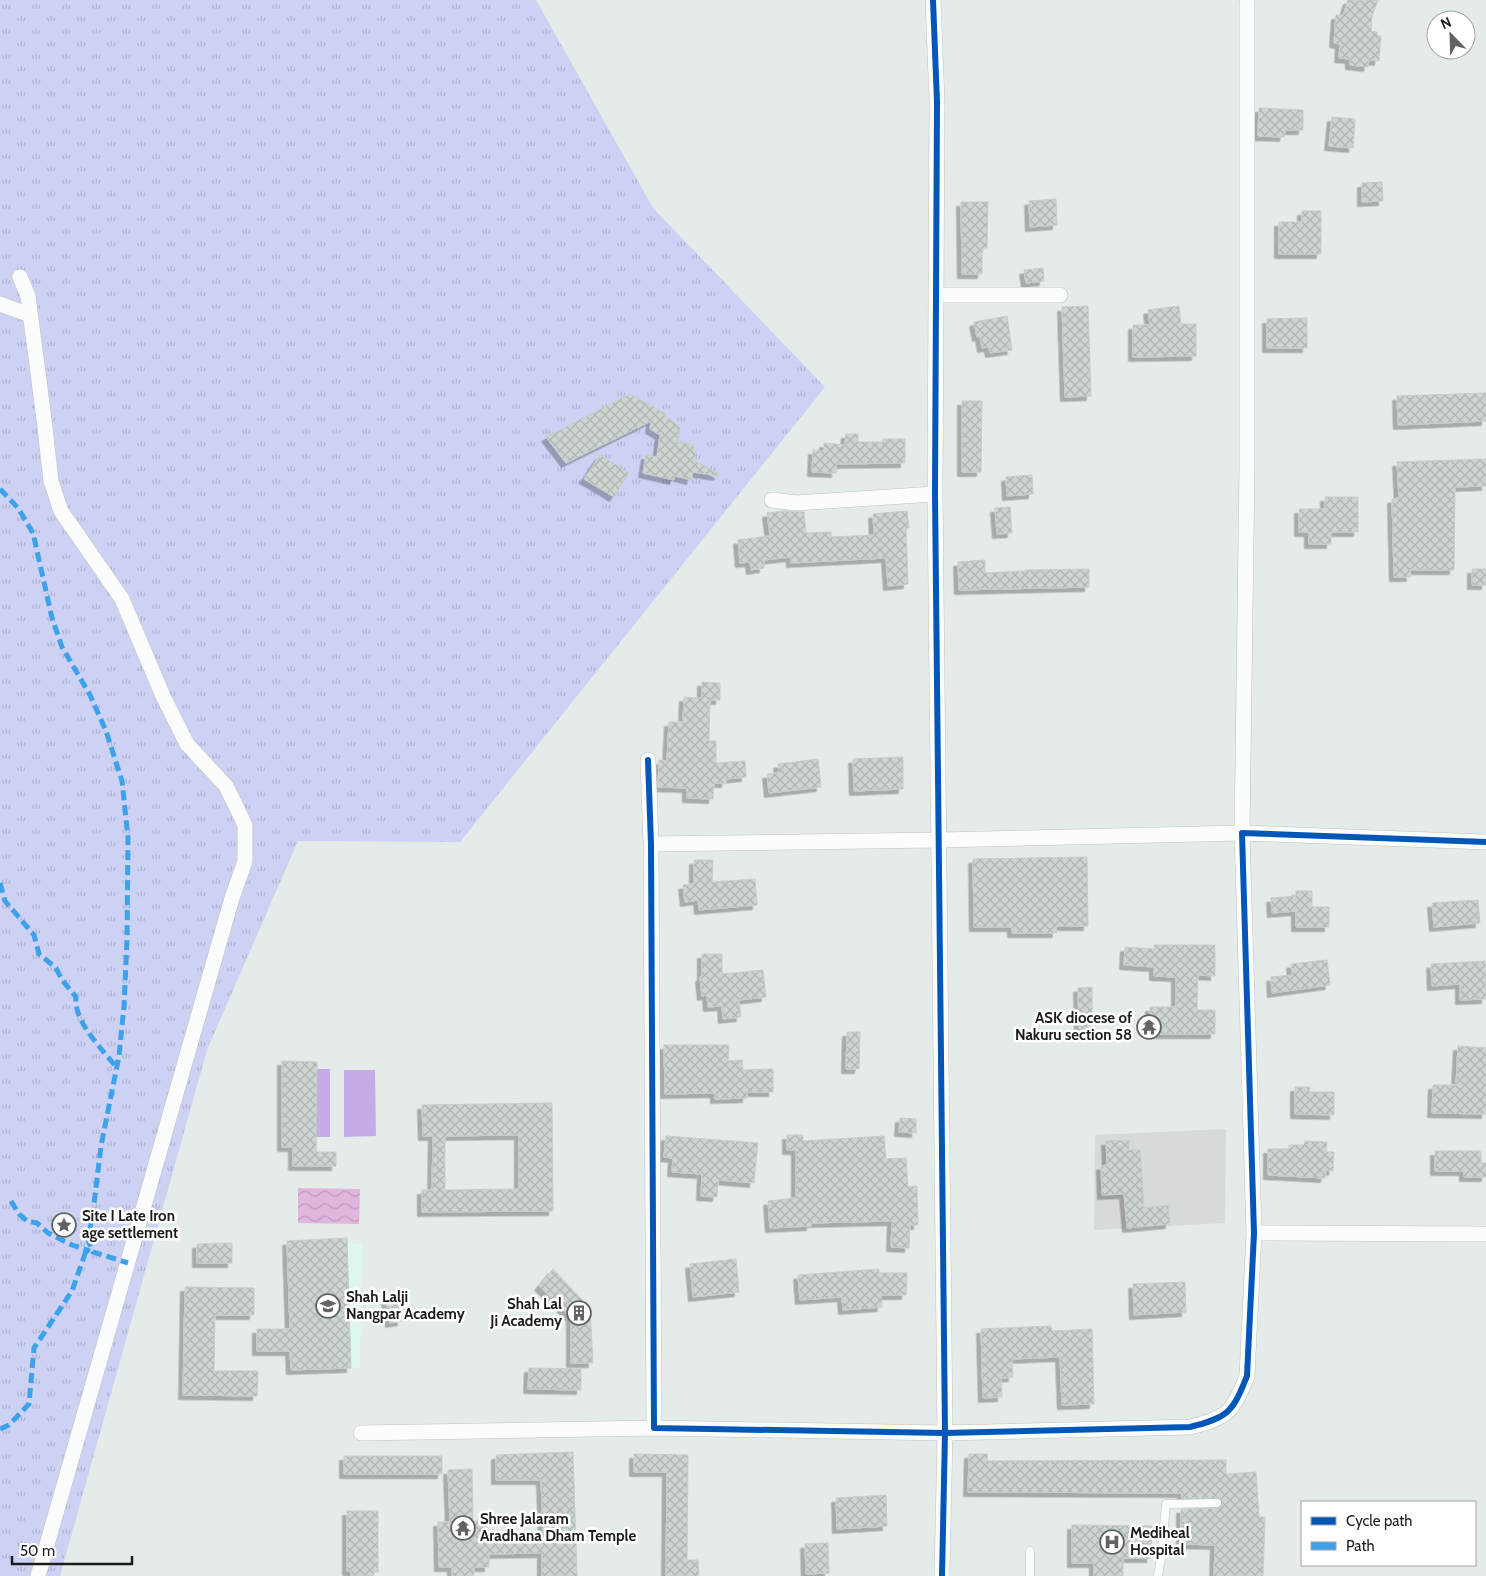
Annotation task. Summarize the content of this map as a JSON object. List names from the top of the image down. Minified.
{"places":{"temple":["ASK diocese of Nakuru section 58","Shree Jalaram Aradhana Dham Temple"],"place":["Site I Late Iron age settlement"],"school or university":["Shah Lalji Nangpar Academy"],"building":["Shah Lal Ji Academy"],"hospital":["Mediheal Hospital"]},"legend":["Cycle path","Path"],"scale_bar":"50 m","north":"top left"}
